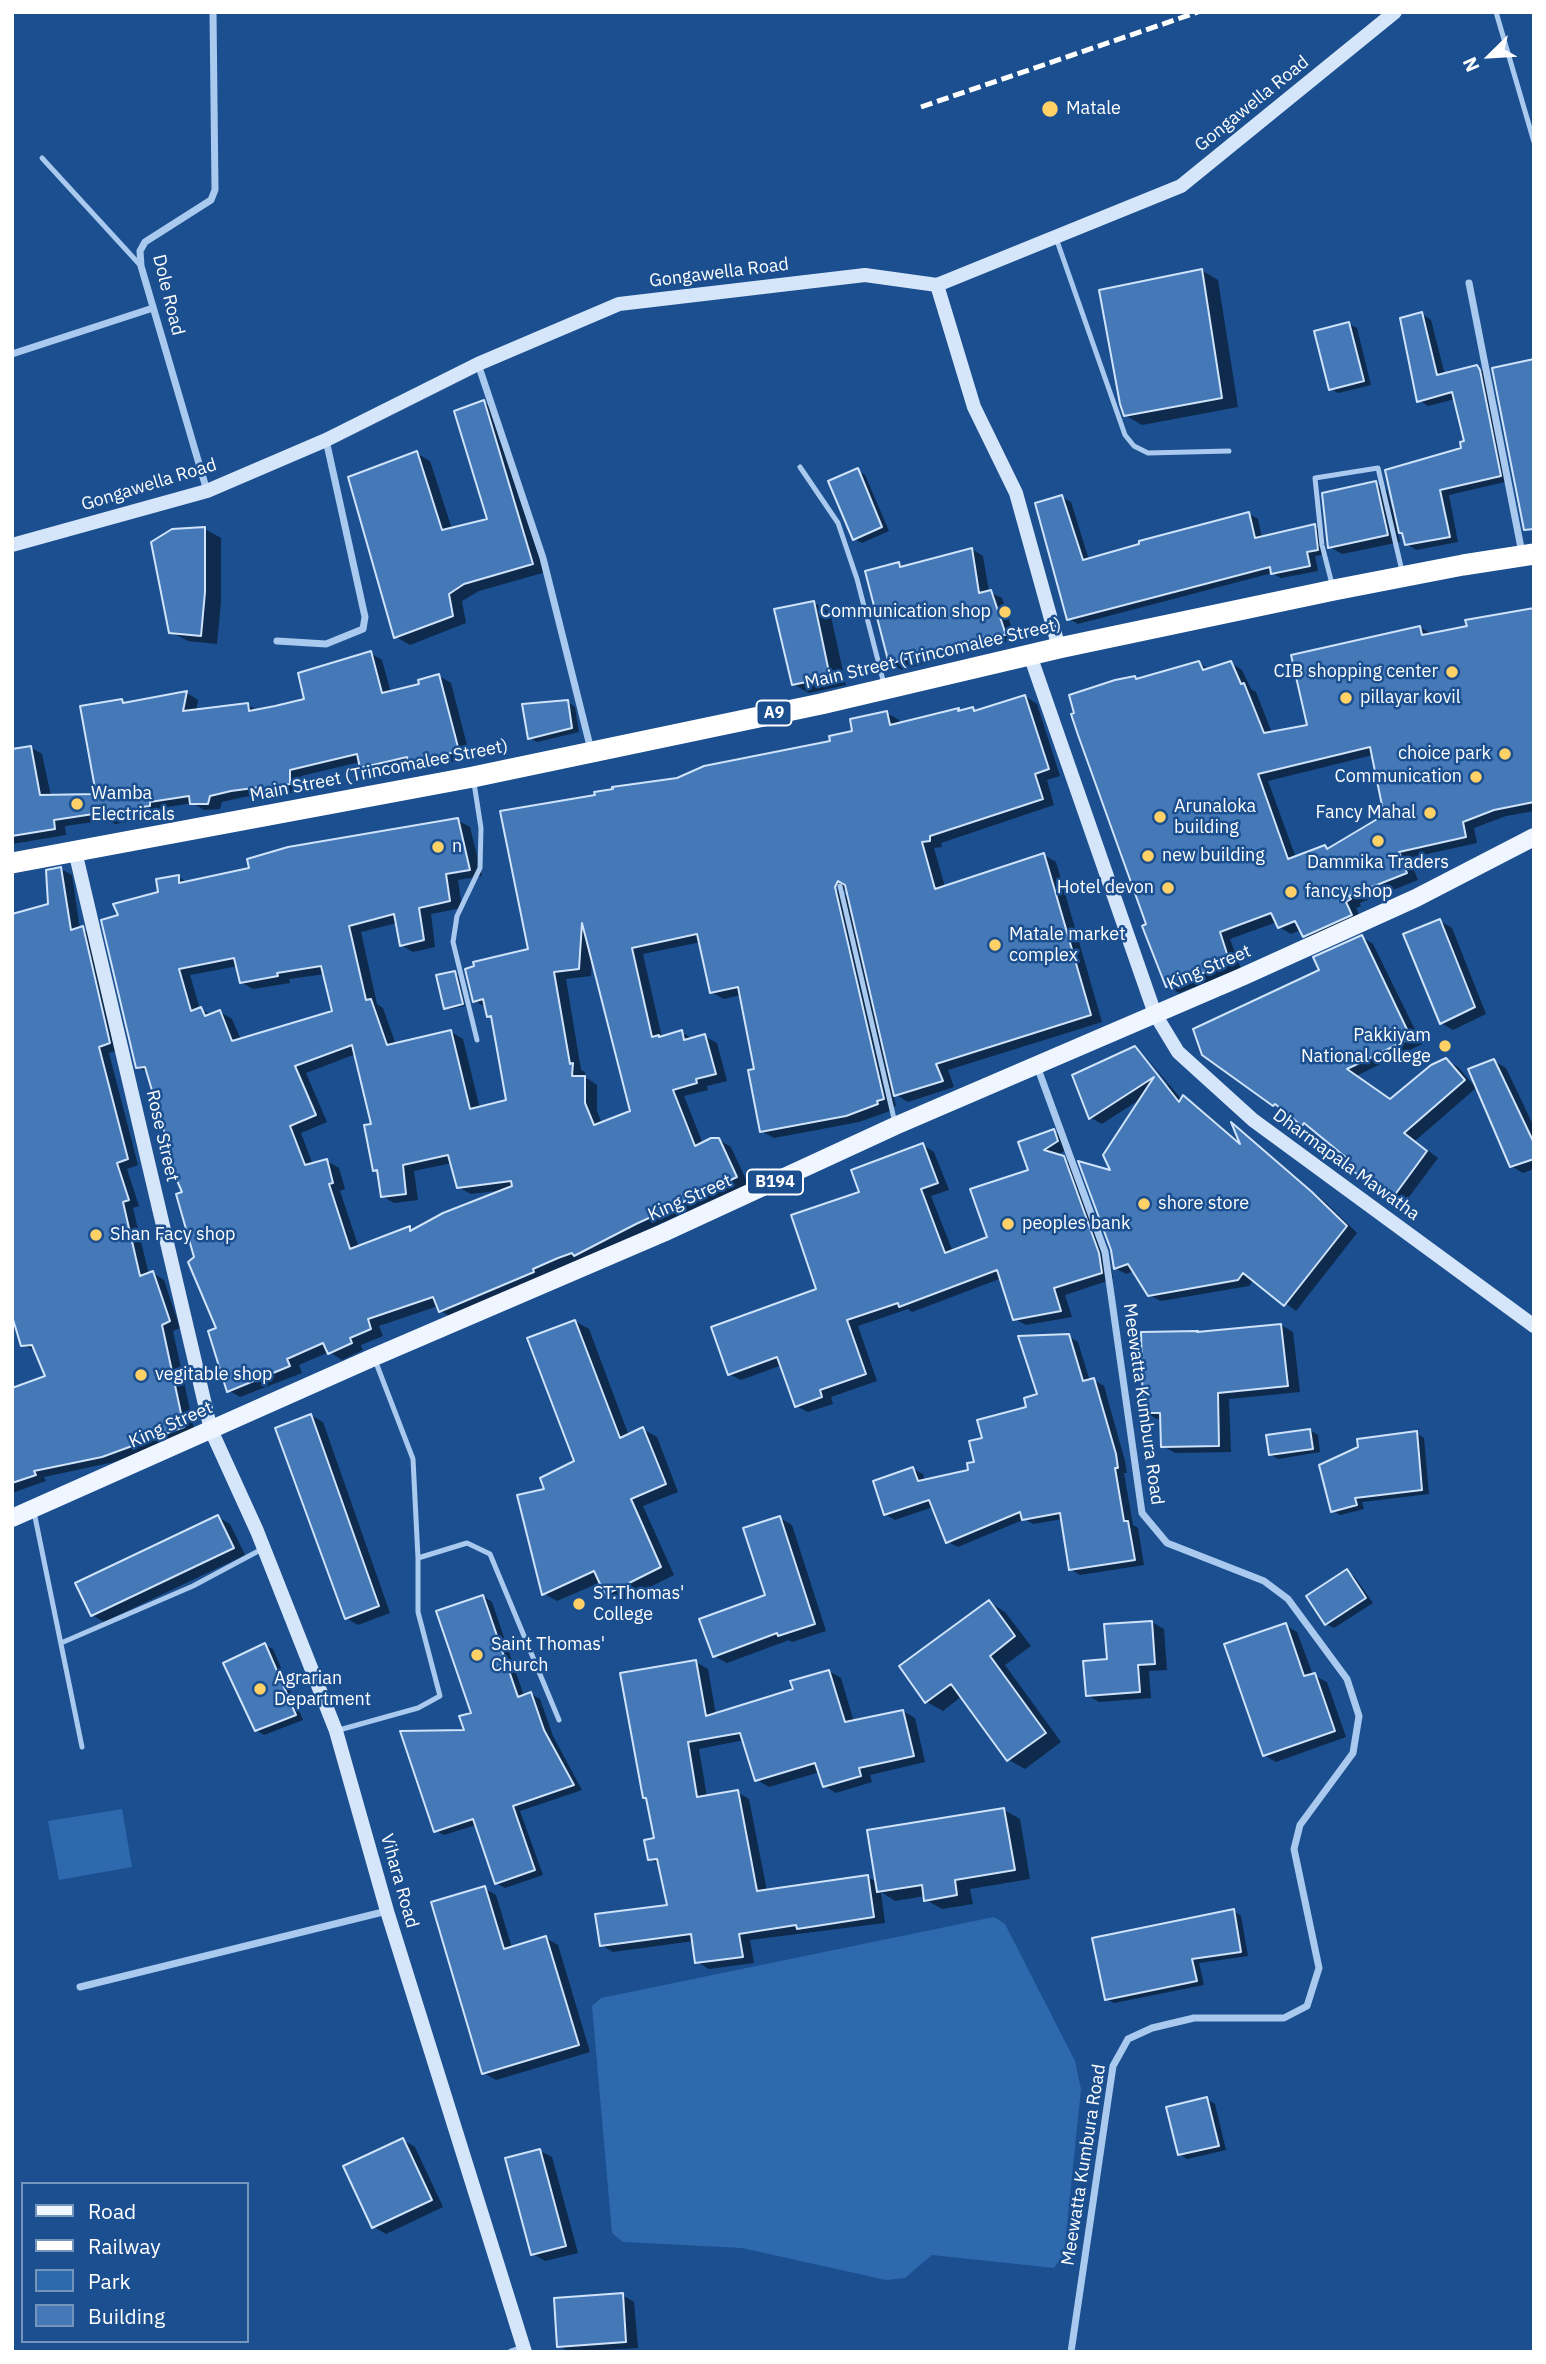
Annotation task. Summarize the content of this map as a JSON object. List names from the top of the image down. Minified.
{"streets":{"highway":["Main Street (Trincomalee Street)","A9"],"main road":["King Street","B194"],"street":["Gongawella Road","Dole Road","Rose Street","Dharmapala Mawatha","Meewatta Kumbura Road","Vihara Road"]},"crossings":[["Gongawella Road","Dole Road"],["Main Street (Trincomalee Street)","Rose Street"],["Main Street (Trincomalee Street)","Dharmapala Mawatha"],["King Street","Rose Street"],["King Street","Dharmapala Mawatha"],["King Street","Meewatta Kumbura Road"],["King Street","Vihara Road"],["Rose Street","Vihara Road"]],"places":["Matale","Communication shop","CIB shopping center","pillayar kovil","choice park","Communication","Wamba Electricals","Fancy Mahal","Arunaloka building","Dammika Traders","n","new building","Hotel devon","fancy shop","Matale market complex","Pakkiyam National college","shore store","peoples bank","Shan Facy shop","vegitable shop","ST.Thomas' College","Saint Thomas' Church","Agrarian Department"],"legend":["Road","Railway","Park","Building"],"north":"bottom left"}
